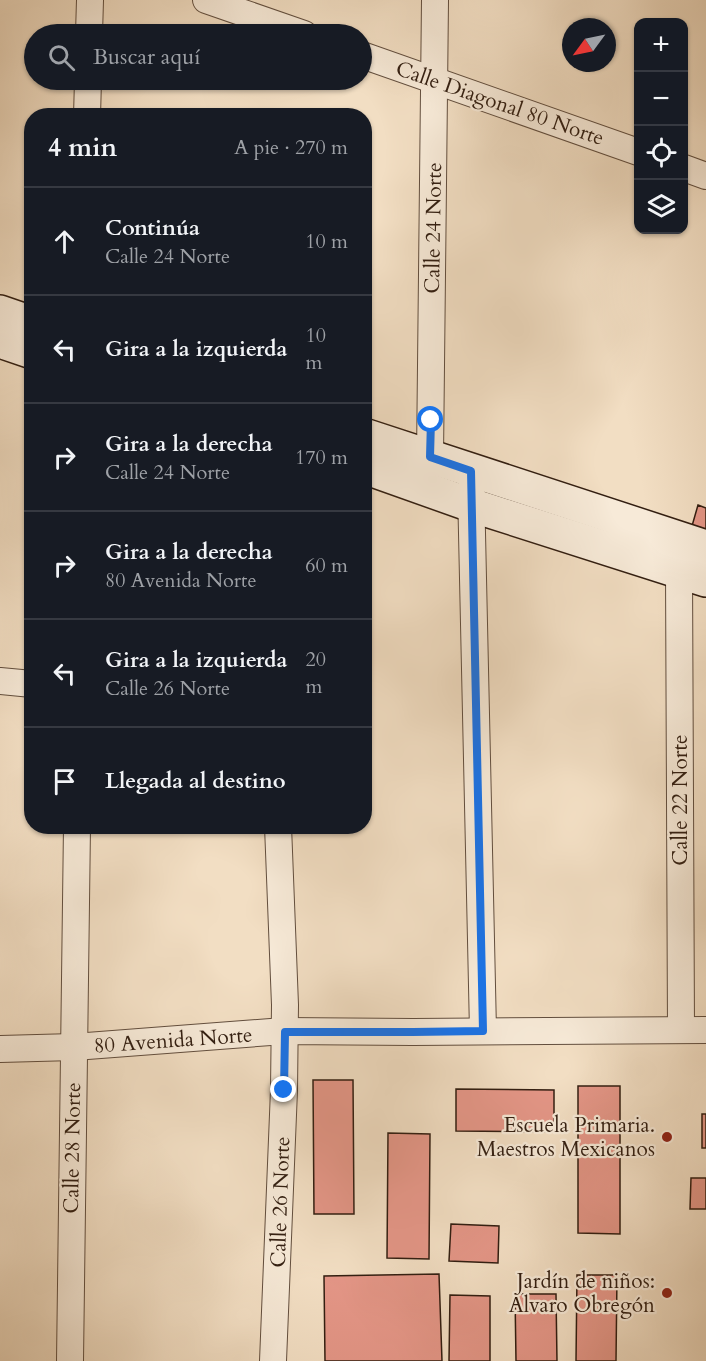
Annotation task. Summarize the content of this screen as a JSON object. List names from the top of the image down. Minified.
{"streets":{"street":["Calle Diagonal 80 Norte","Calle 24 Norte","Calle 22 Norte","80 Avenida Norte","Calle 28 Norte","Calle 26 Norte"]},"crossings":[["Calle Diagonal 80 Norte","Calle 24 Norte"],["Calle 22 Norte","80 Avenida Norte"],["80 Avenida Norte","Calle 28 Norte"],["80 Avenida Norte","Calle 26 Norte"]],"places":["Escuela Primaria. Maestros Mexicanos","Jardín de niños: Alvaro Obregón"],"north":"bottom left","page":{"map_buttons":["+","−"],"search":"Buscar aquí","heading":["4 min","A pie · 270 m"],"list":[["Continúa","Calle 24 Norte","10 m"],["Gira a la izquierda","10 m"],["Gira a la derecha","Calle 24 Norte","170 m"],["Gira a la derecha","80 Avenida Norte","60 m"],["Gira a la izquierda","Calle 26 Norte","20 m"],"Llegada al destino"]}}
